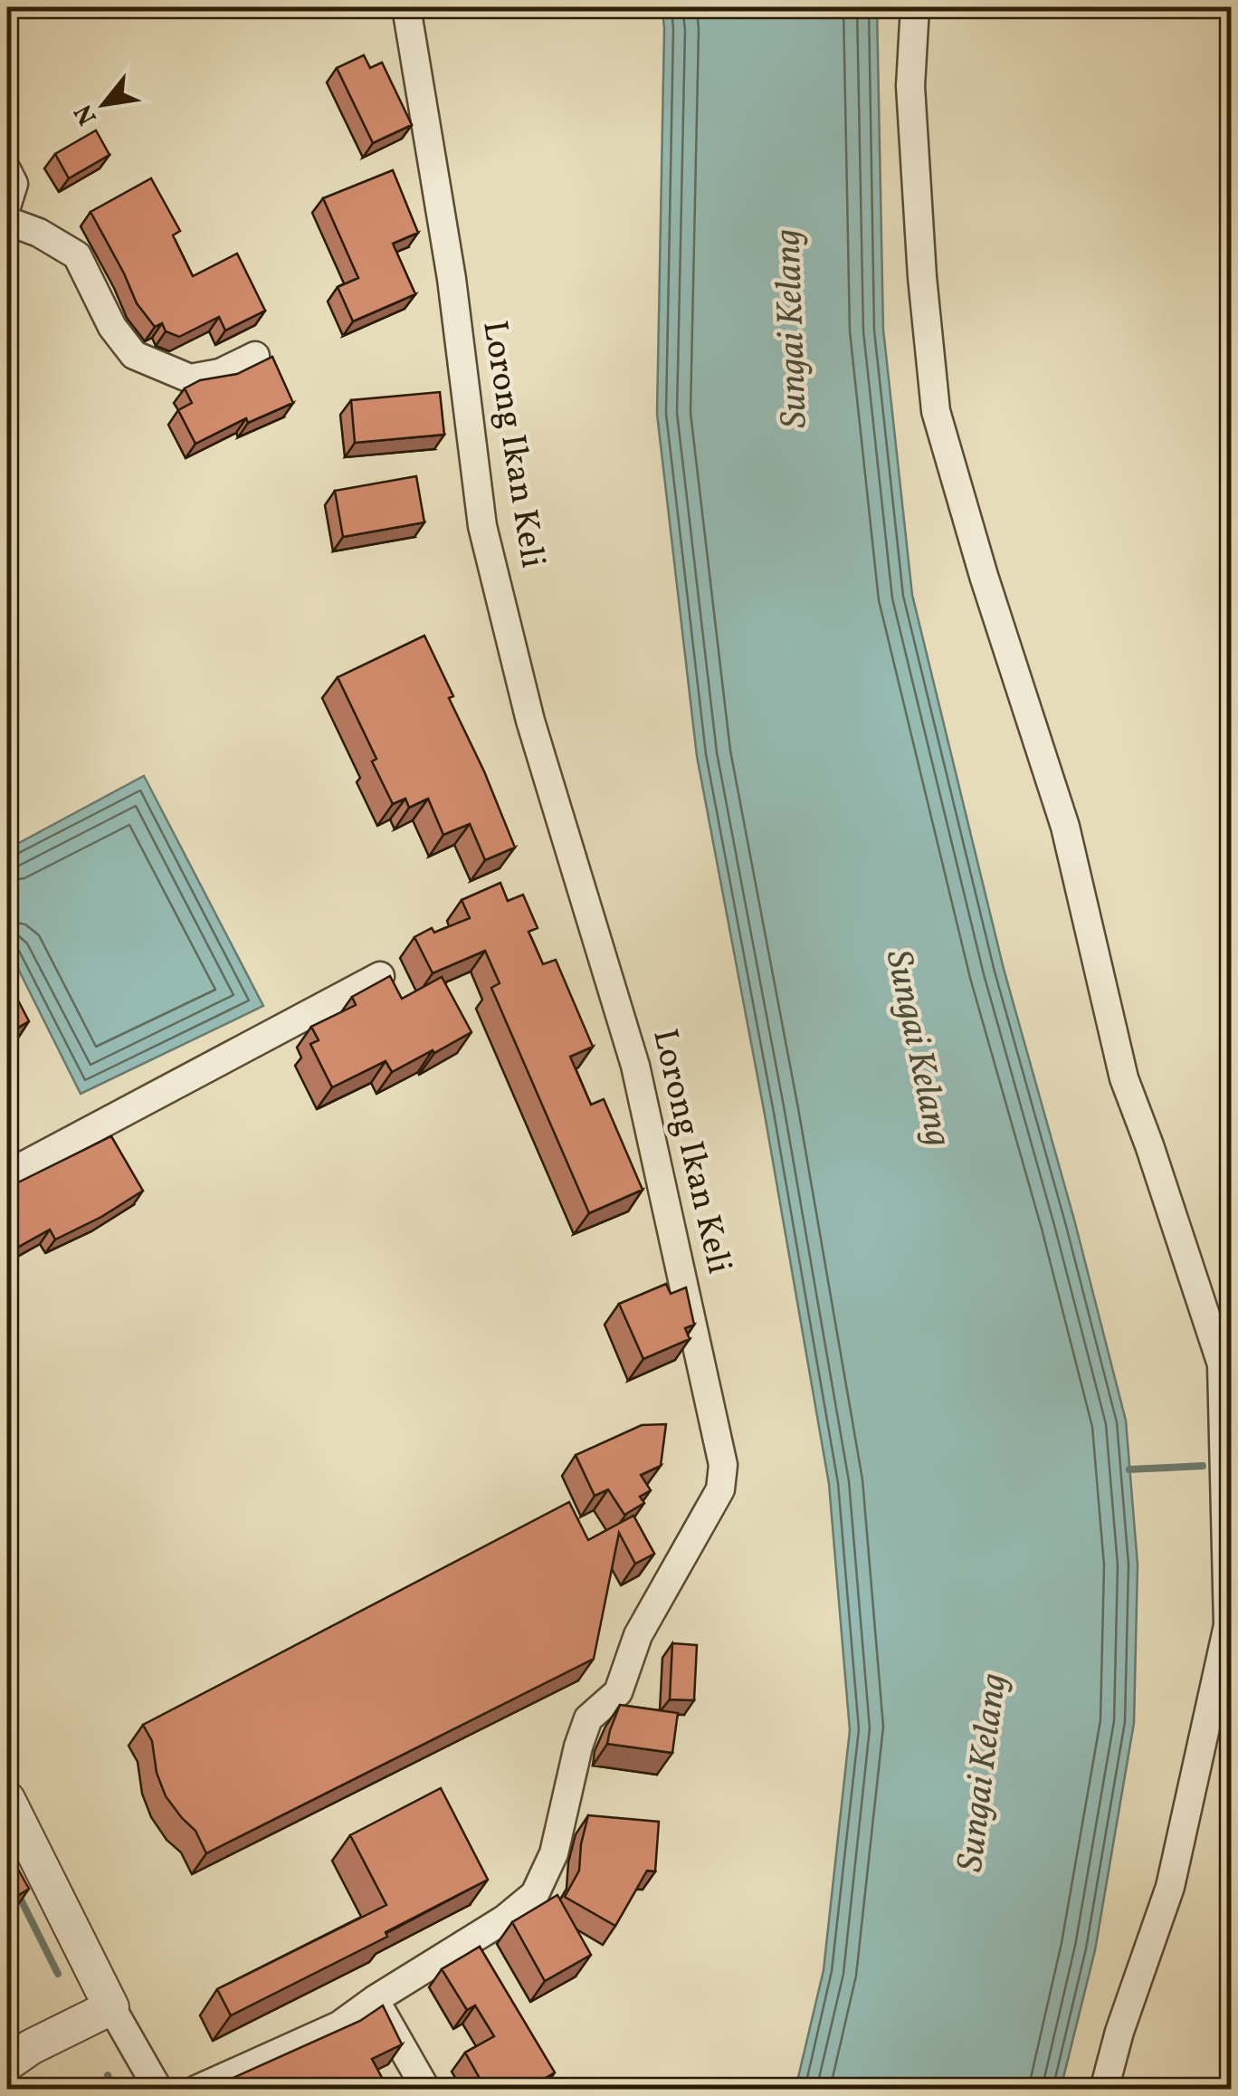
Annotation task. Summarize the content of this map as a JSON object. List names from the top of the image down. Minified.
{"streets":{"street":["Lorong Ikan Keli"]},"water":["Sungai Kelang"],"north":"bottom left"}
